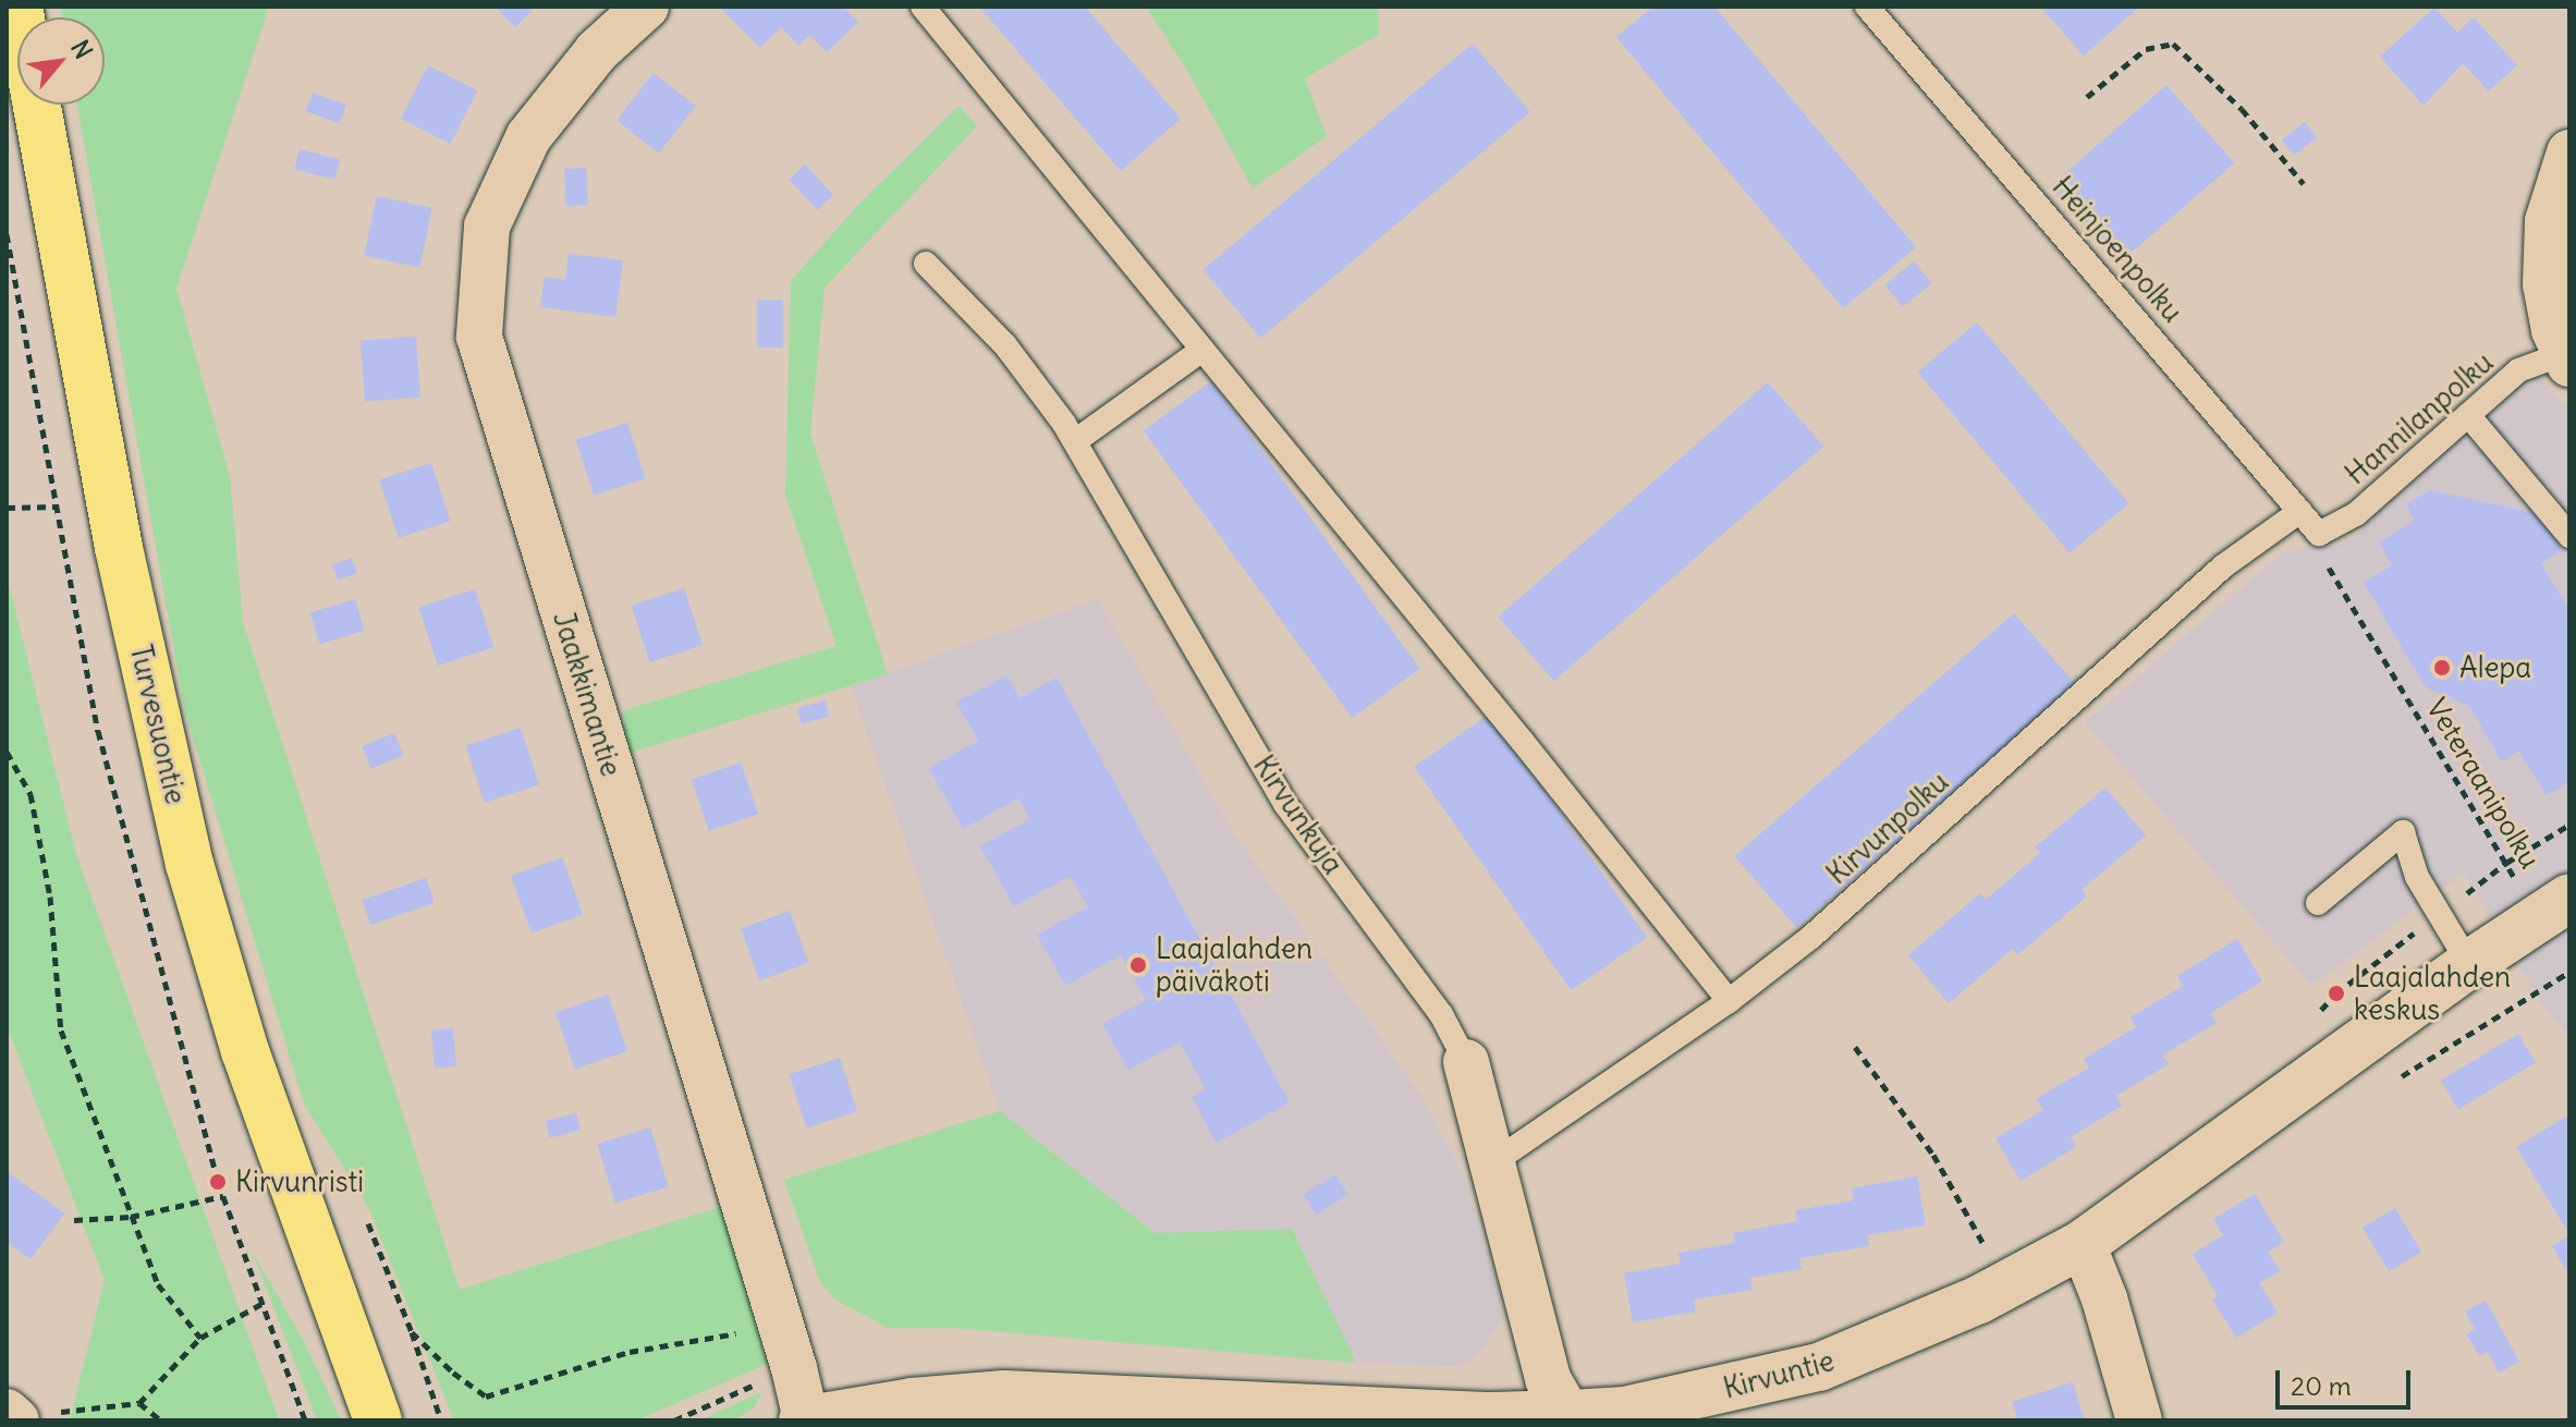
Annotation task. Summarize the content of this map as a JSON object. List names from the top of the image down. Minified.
{"streets":{"main road":["Turvesuontie"],"street":["Jaakkimantie","Kirvunkuja","Kirvuntie"],"lane":["Heinjoenpolku","Hannilanpolku","Kirvunpolku"],"path":["Veteraanipolku"]},"crossings":[["Heinjoenpolku","Hannilanpolku"],["Heinjoenpolku","Veteraanipolku"],["Heinjoenpolku","Kirvunpolku"],["Hannilanpolku","Veteraanipolku"],["Jaakkimantie","Kirvuntie"],["Veteraanipolku","Kirvuntie"],["Kirvunkuja","Kirvunpolku"],["Kirvunkuja","Kirvuntie"]],"places":["Alepa","Laajalahden päiväkoti","Laajalahden keskus","Kirvunristi"],"scale_bar":"20 m","north":"top right"}
